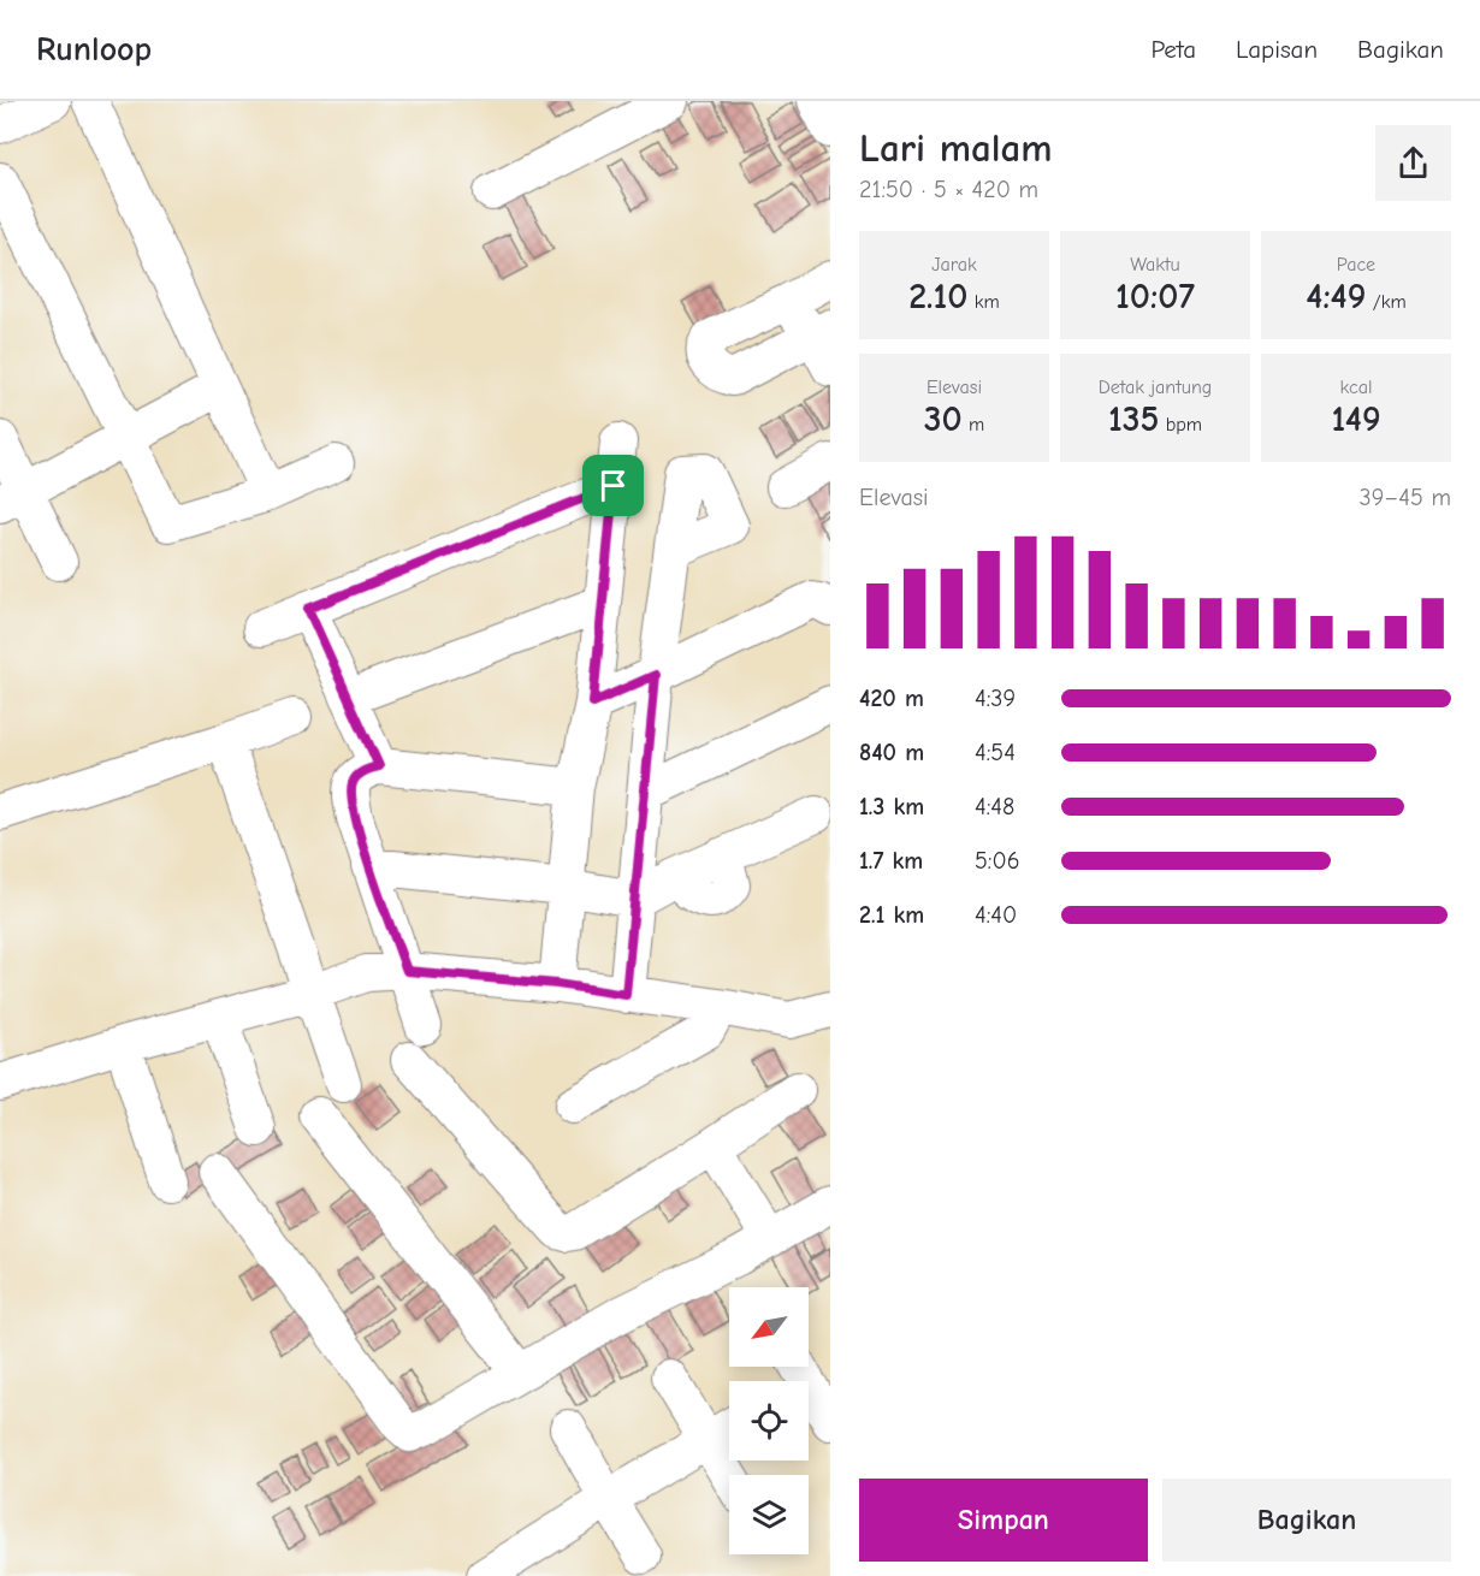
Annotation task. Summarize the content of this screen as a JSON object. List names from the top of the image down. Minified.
{"north":"bottom left","page":{"header":"Runloop","nav":["Peta","Lapisan","Bagikan"],"heading":["Lari malam","21:50 · 5 × 420 m"],"stats":[["Jarak","2.10 km"],["Waktu","10:07"],["Pace","4:49 /km"],["Elevasi","30 m"],["Detak jantung","135 bpm"],["kcal","149"]],"chart":["Elevasi","39–45 m"],"list":[{"name":"420 m","note":"4:39"},{"name":"840 m","note":"4:54"},{"name":"1.3 km","note":"4:48"},{"name":"1.7 km","note":"5:06"},{"name":"2.1 km","note":"4:40"}],"buttons":["Simpan","Bagikan"]}}
